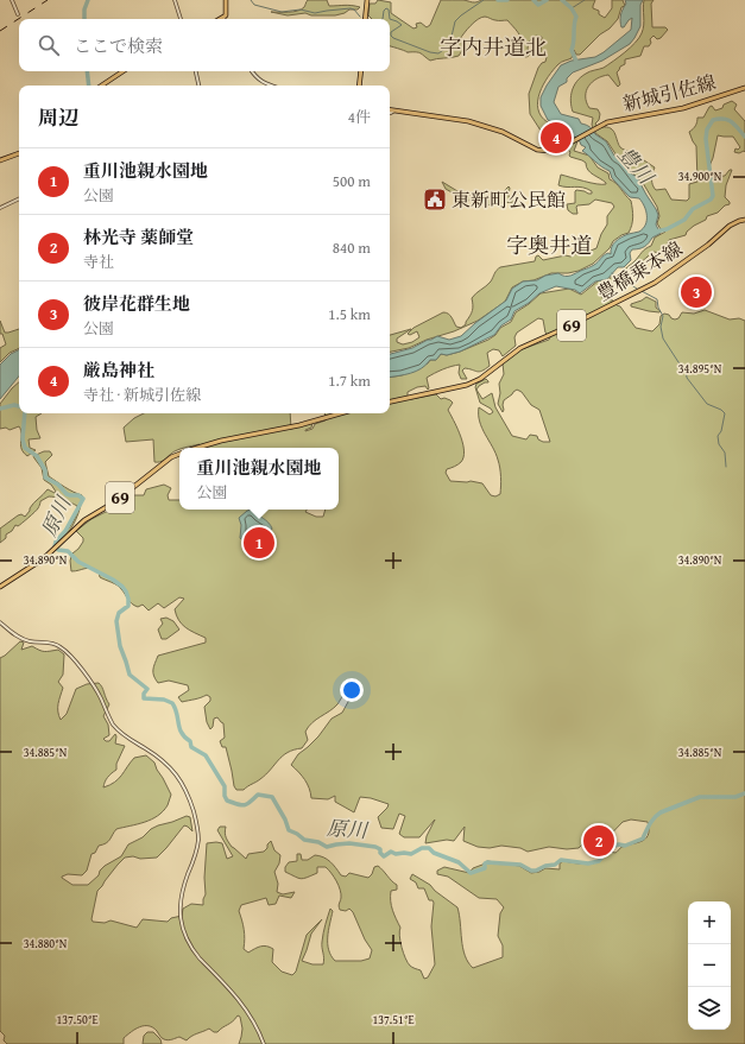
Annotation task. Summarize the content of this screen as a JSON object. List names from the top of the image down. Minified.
{"streets":{"main road":["新城引佐線","豊橋乗本線","69"]},"districts":["字内井道北","字奥井道"],"water":["豊川","原川"],"places":{"public building":["東新町公民館"]},"page":{"search":"ここで検索","heading":["周辺","4件"],"pins":["4","3","1","2"],"list":[{"mark":"1","name":"重川池親水園地","note":"公園","value":"500 m"},{"mark":"2","name":"林光寺 薬師堂","note":"寺社","value":"840 m"},{"mark":"3","name":"彼岸花群生地","note":"公園","value":"1.5 km"},{"mark":"4","name":"厳島神社","note":"寺社 · 新城引佐線","value":"1.7 km"}],"popup":["重川池親水園地","公園"],"map_buttons":["+","−"]},"coordinates":["34.900°N","34.895°N","34.890°N","34.885°N","34.880°N","137.50°E","137.51°E"]}
